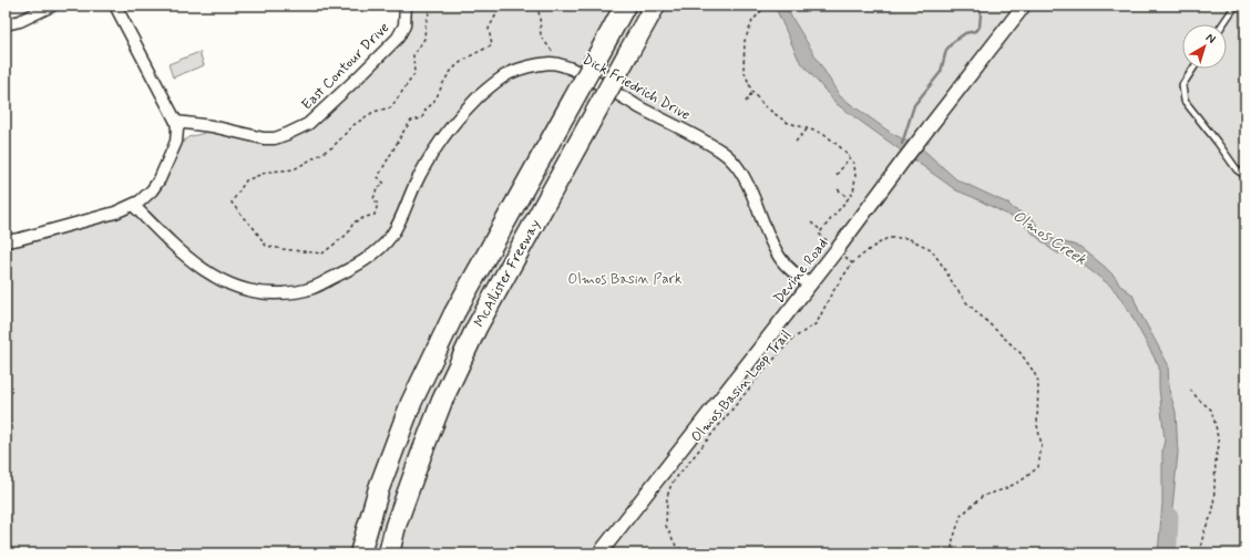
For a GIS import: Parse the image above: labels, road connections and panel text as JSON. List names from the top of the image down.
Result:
{
  "streets": {
    "highway": ["McAllister Freeway"],
    "street": ["East Contour Drive", "Dick Friedrich Drive", "Devine Road"],
    "path": ["Olmos Basin Loop Trail"]
  },
  "crossings": [
    ["Dick Friedrich Drive", "Devine Road"]
  ],
  "water": ["Olmos Creek"],
  "parks": ["Olmos Basin Park"],
  "north": "top right"
}
